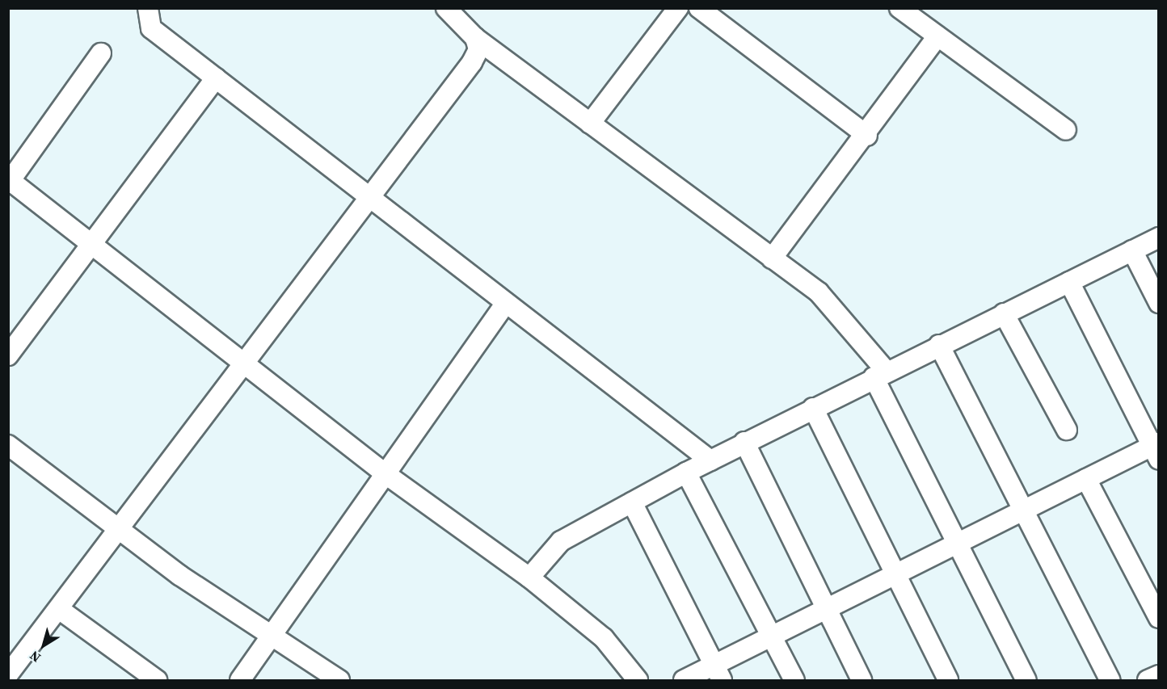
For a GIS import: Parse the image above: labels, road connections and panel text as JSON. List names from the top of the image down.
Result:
{
  "north": "bottom left"
}
